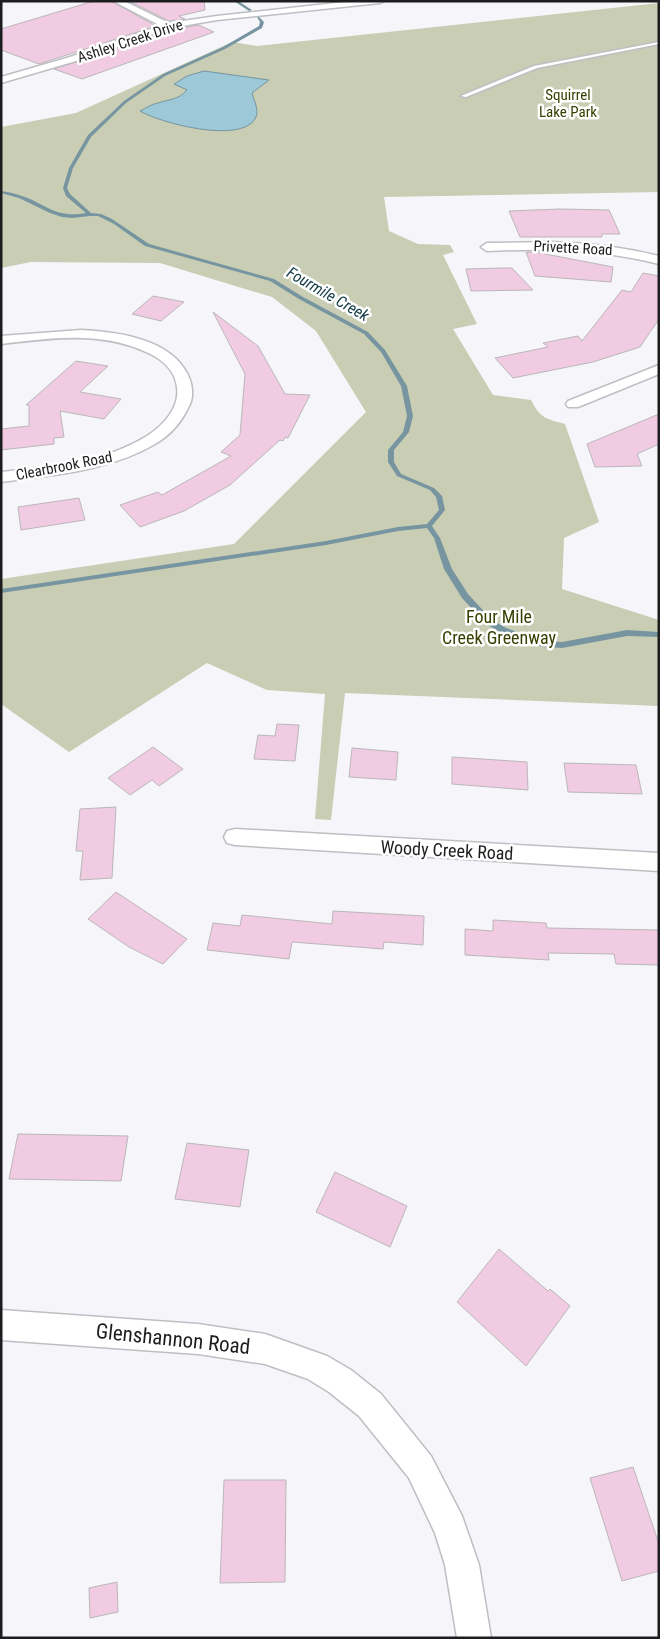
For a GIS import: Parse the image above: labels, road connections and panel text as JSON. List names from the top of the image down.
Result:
{
  "streets": {
    "street": [
      "Ashley Creek Drive",
      "Privette Road",
      "Clearbrook Road",
      "Woody Creek Road",
      "Glenshannon Road"
    ]
  },
  "water": ["Fourmile Creek"],
  "parks": ["Squirrel Lake Park", "Four Mile Creek Greenway"]
}
